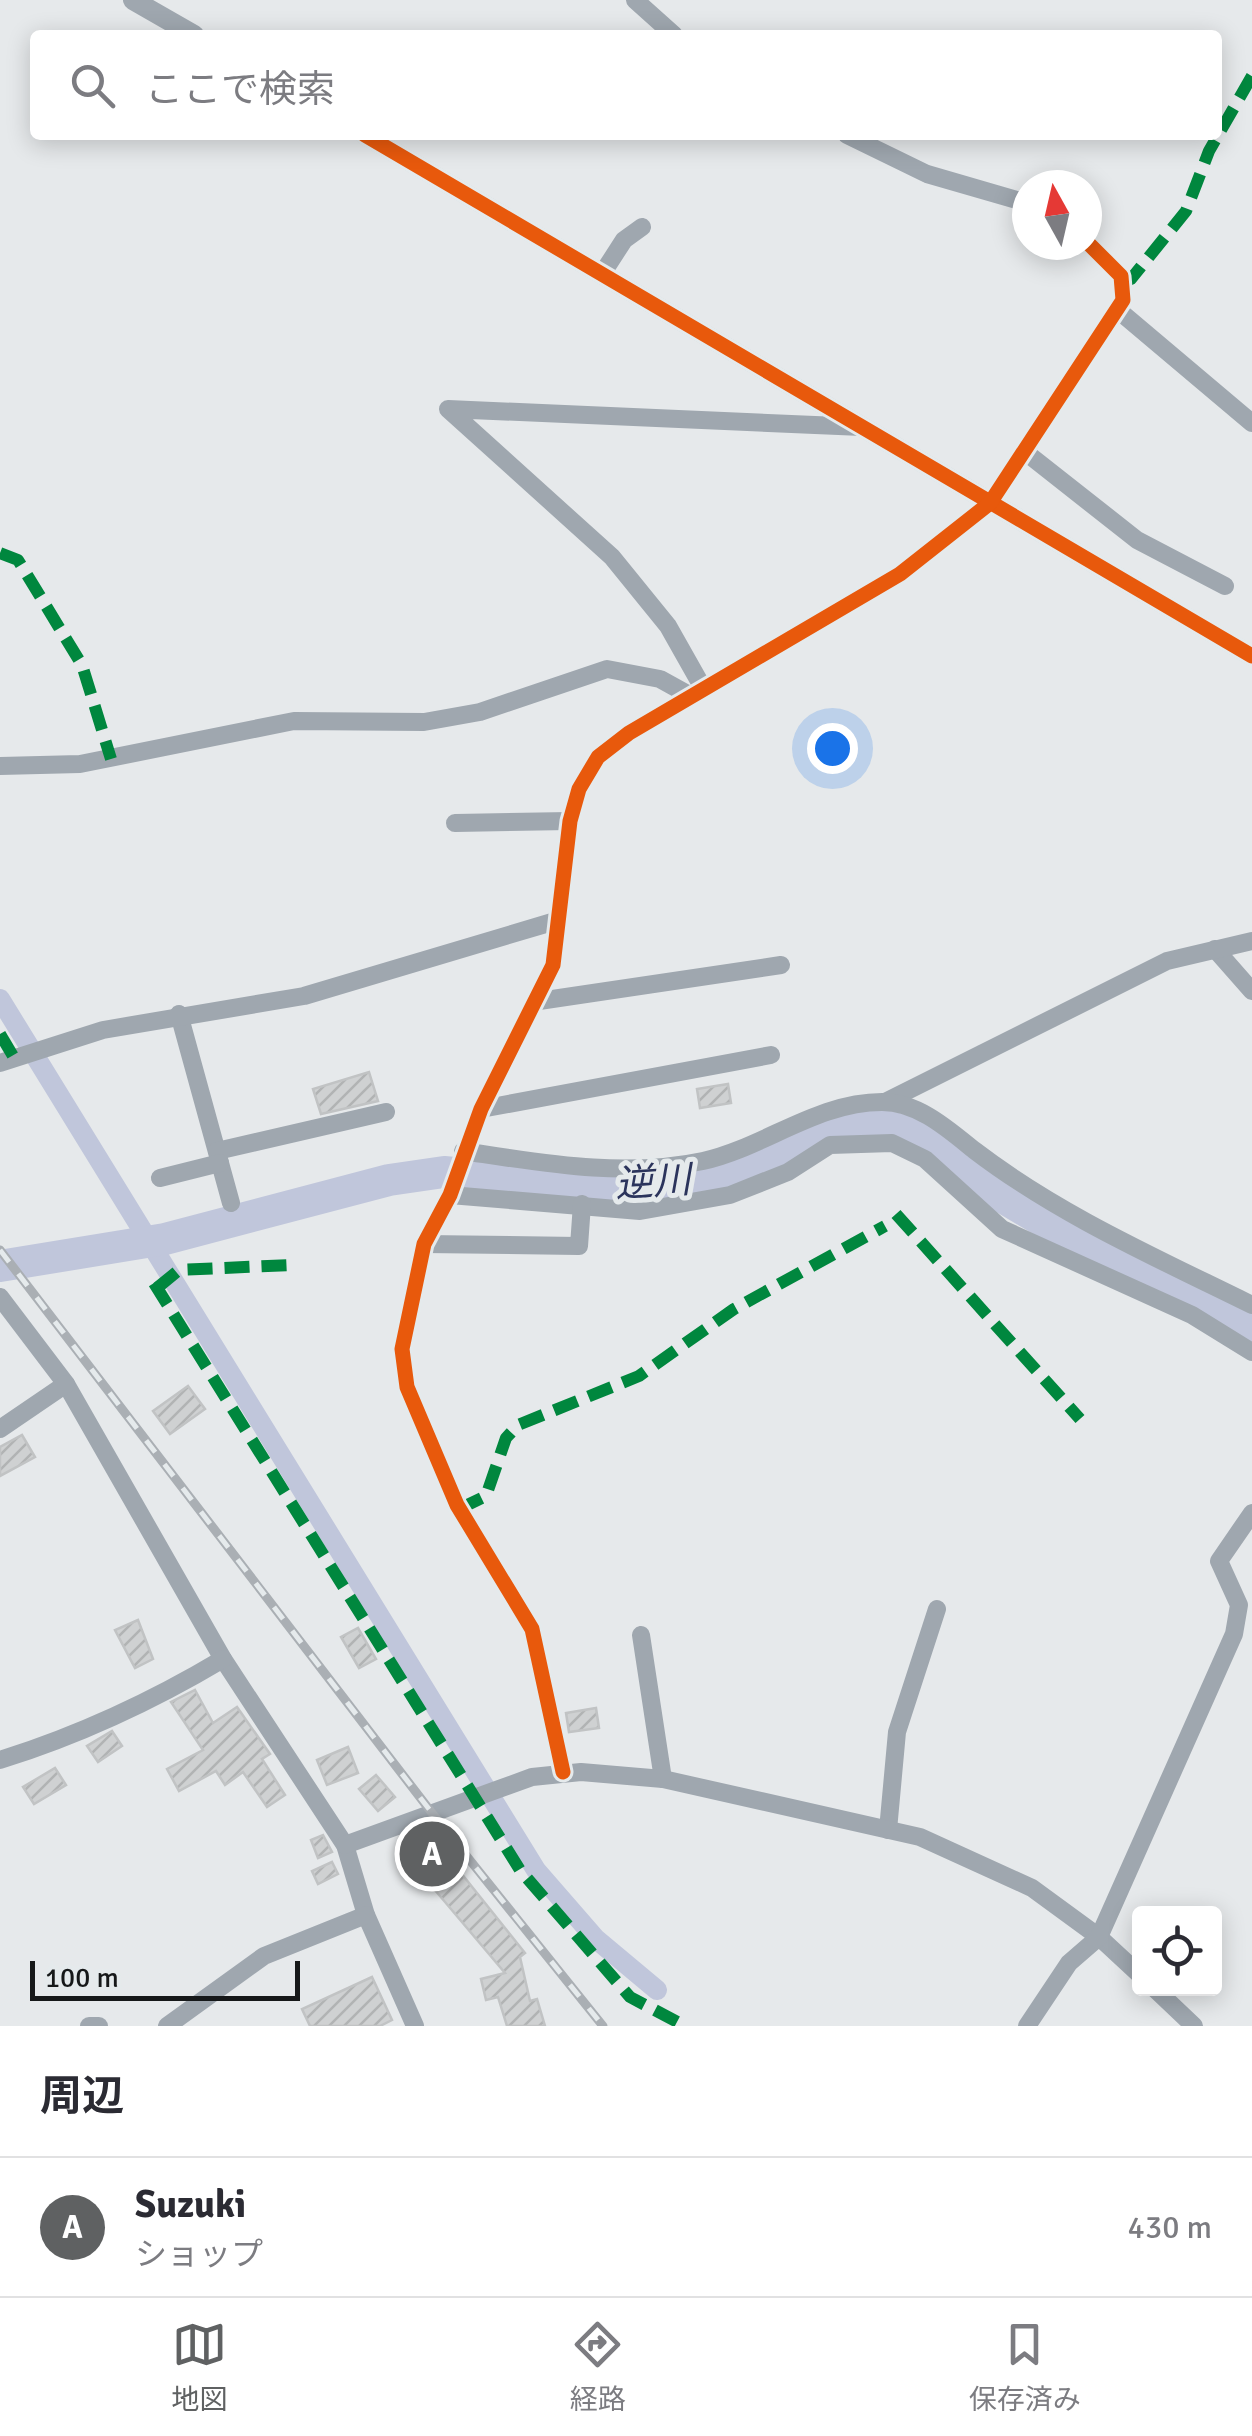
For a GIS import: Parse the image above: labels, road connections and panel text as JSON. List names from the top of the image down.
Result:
{
  "water": ["逆川"],
  "scale_bar": "100 m",
  "north": "top",
  "page": {
    "search": "ここで検索",
    "pins": "A",
    "scale": "100 m",
    "heading": "周辺",
    "list": [
      {
        "mark": "A",
        "name": "Suzuki",
        "note": "ショップ",
        "value": "430 m"
      }
    ],
    "nav": ["地図", "経路", "保存済み"]
  }
}
